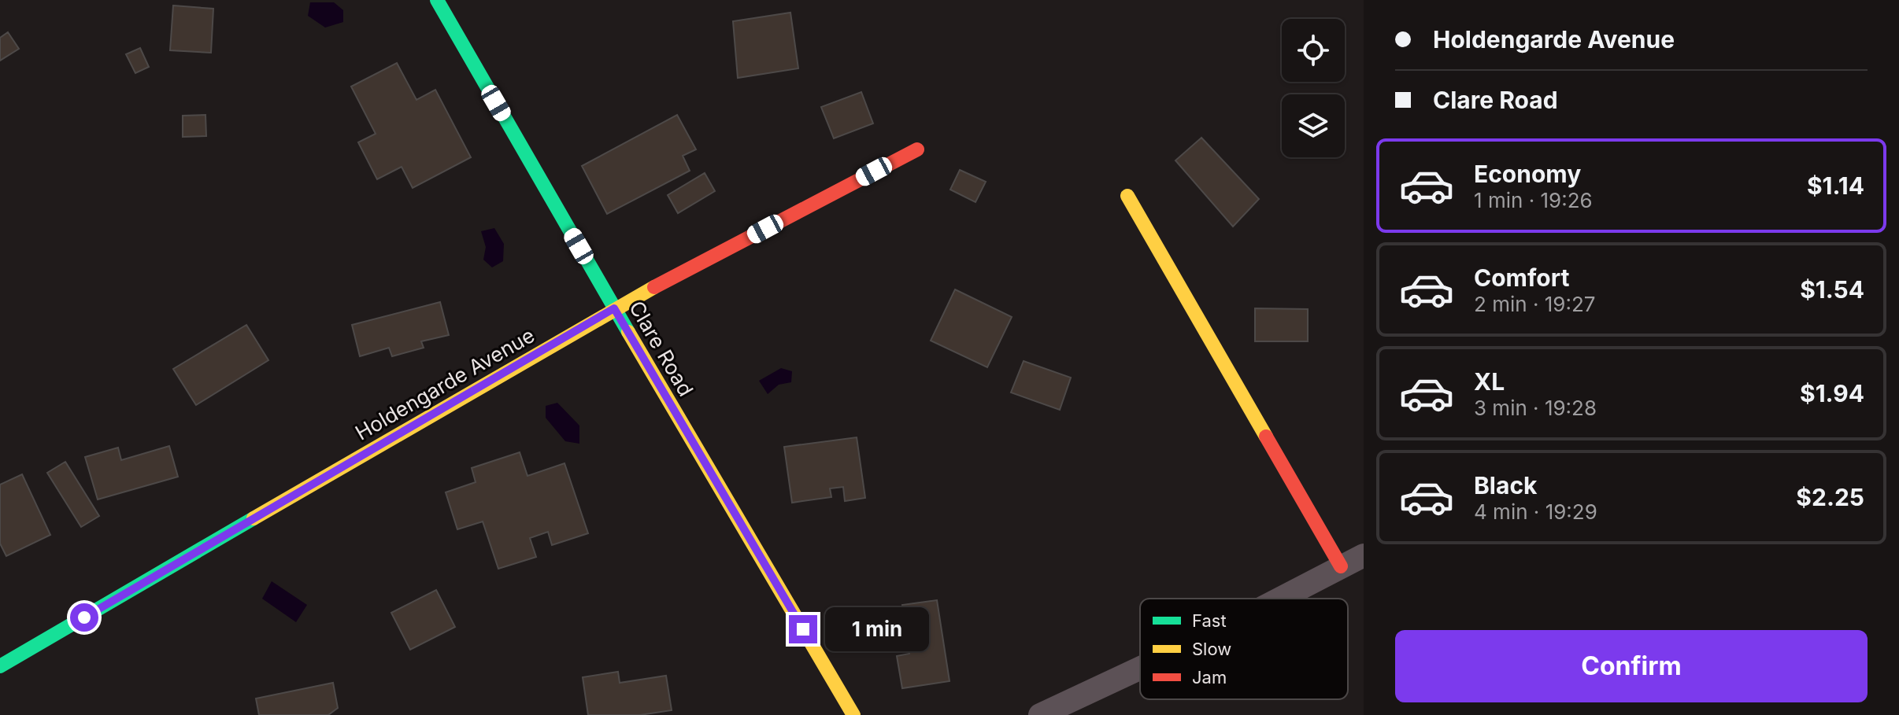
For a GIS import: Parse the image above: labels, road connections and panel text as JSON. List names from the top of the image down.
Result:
{
  "streets": {
    "street": ["Clare Road", "Holdengarde Avenue"]
  },
  "crossings": [
    ["Clare Road", "Holdengarde Avenue"]
  ],
  "legend": ["Fast", "Slow", "Jam"],
  "page": {
    "banner": ["Holdengarde Avenue", "Clare Road"],
    "list": [
      {
        "name": "Economy",
        "note": "1 min · 19:26",
        "value": "$1.14"
      },
      {
        "name": "Comfort",
        "note": "2 min · 19:27",
        "value": "$1.54"
      },
      {
        "name": "XL",
        "note": "3 min · 19:28",
        "value": "$1.94"
      },
      {
        "name": "Black",
        "note": "4 min · 19:29",
        "value": "$2.25"
      }
    ],
    "bubble": "1 min",
    "buttons": "Confirm"
  }
}
